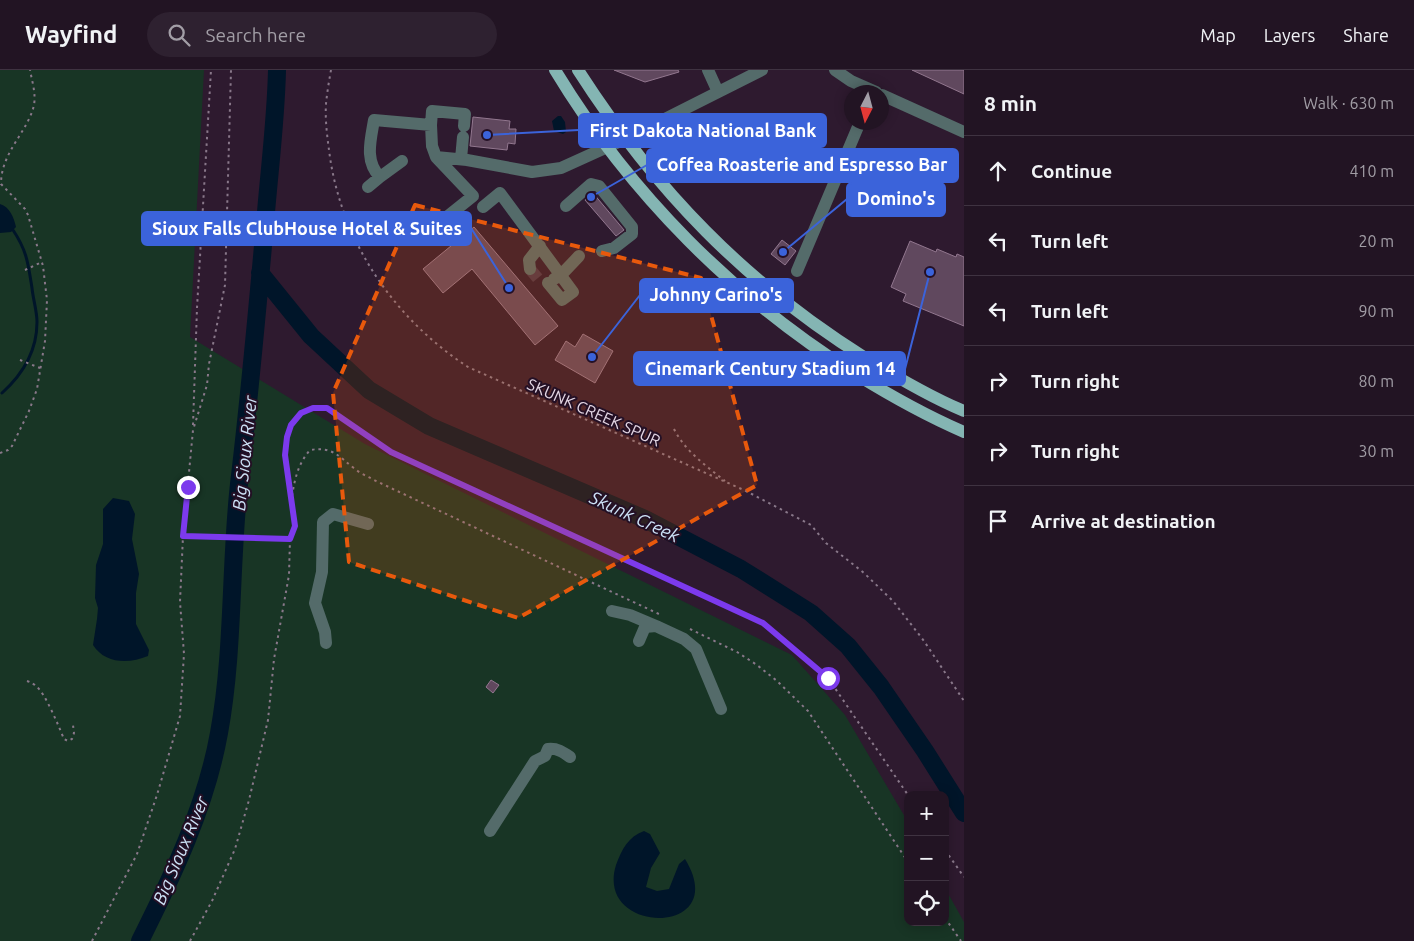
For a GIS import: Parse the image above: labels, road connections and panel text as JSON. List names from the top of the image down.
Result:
{
  "streets": {
    "path": ["SKUNK CREEK SPUR"]
  },
  "water": ["Big Sioux River", "Skunk Creek"],
  "places": [
    "First Dakota National Bank",
    "Coffea Roasterie and Espresso Bar",
    "Domino's",
    "Cinemark Century Stadium 14",
    "Sioux Falls ClubHouse Hotel & Suites",
    "Johnny Carino's"
  ],
  "north": "bottom",
  "page": {
    "header": "Wayfind",
    "search": "Search here",
    "nav": ["Map", "Layers", "Share"],
    "heading": ["8 min", "Walk · 630 m"],
    "list": [
      ["Continue", "410 m"],
      ["Turn left", "20 m"],
      ["Turn left", "90 m"],
      ["Turn right", "80 m"],
      ["Turn right", "30 m"],
      "Arrive at destination"
    ],
    "map_buttons": ["+", "−"]
  }
}
